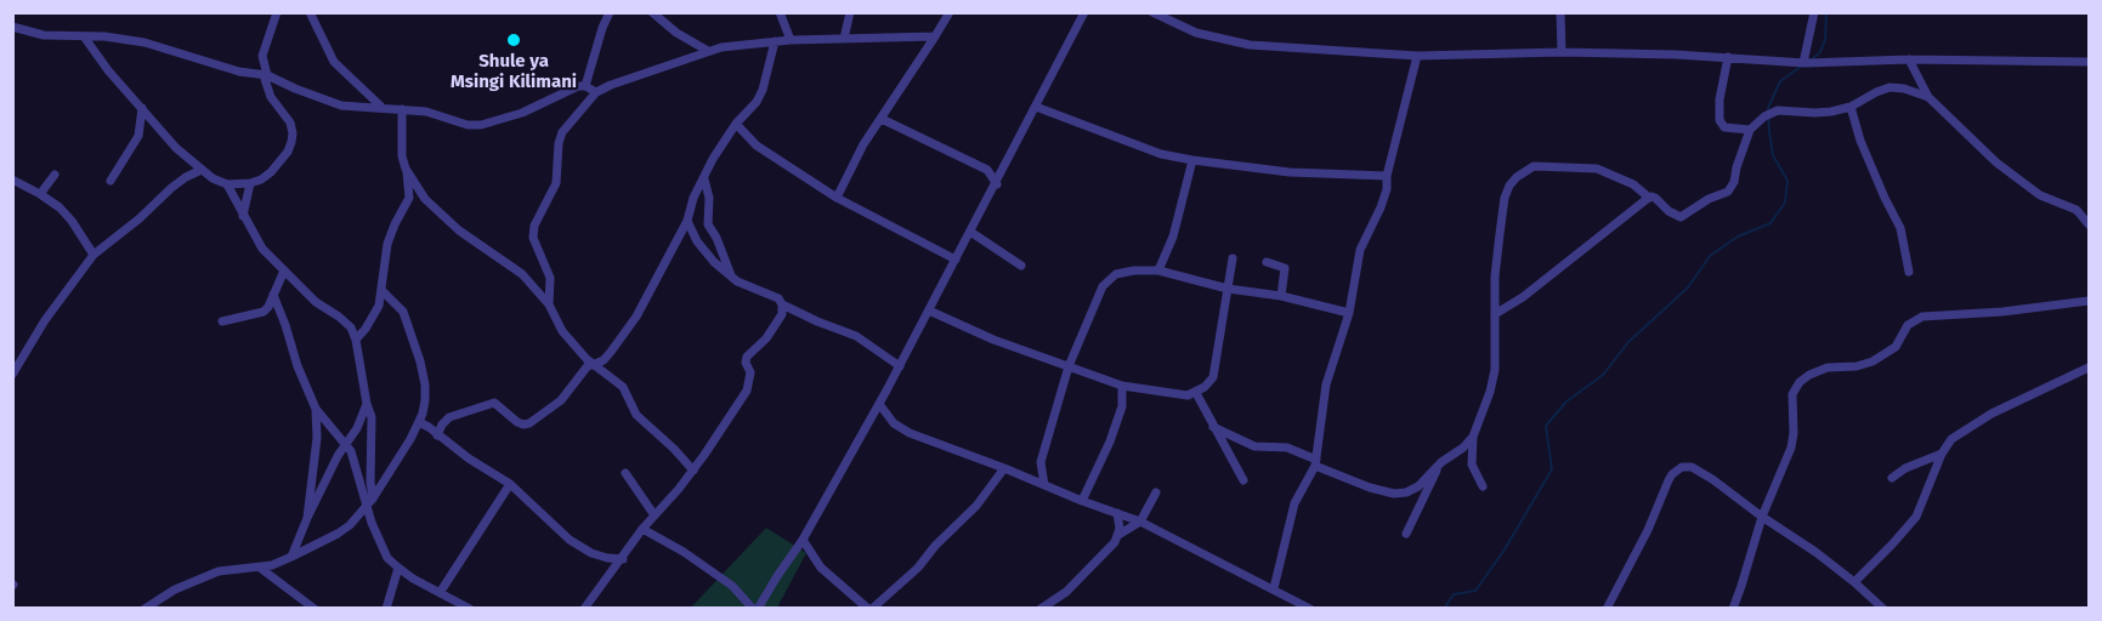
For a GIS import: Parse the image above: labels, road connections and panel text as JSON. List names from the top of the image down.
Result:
{
  "places": ["Shule ya Msingi Kilimani"]
}
